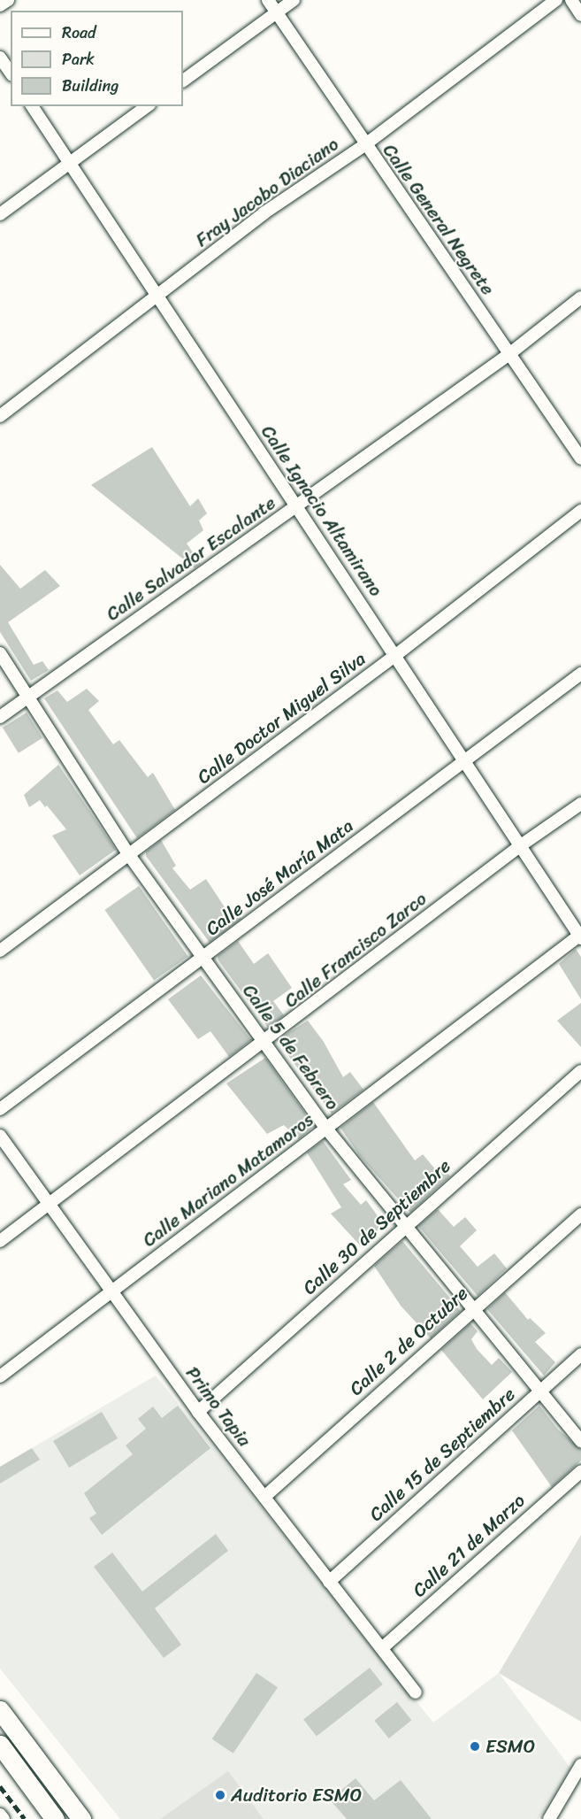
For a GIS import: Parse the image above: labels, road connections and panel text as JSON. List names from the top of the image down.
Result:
{
  "streets": {
    "street": [
      "Fray Jacobo Diaciano",
      "Calle General Negrete",
      "Calle Ignacio Altamirano",
      "Calle Salvador Escalante",
      "Calle Doctor Miguel Silva",
      "Calle José María Mata",
      "Calle Francisco Zarco",
      "Calle 5 de Febrero",
      "Calle Mariano Matamoros",
      "Calle 30 de Septiembre",
      "Calle 2 de Octubre",
      "Primo Tapia",
      "Calle 15 de Septiembre",
      "Calle 21 de Marzo"
    ]
  },
  "crossings": [
    ["Fray Jacobo Diaciano", "Calle General Negrete"],
    ["Fray Jacobo Diaciano", "Calle Ignacio Altamirano"],
    ["Calle General Negrete", "Calle Salvador Escalante"],
    ["Calle Ignacio Altamirano", "Calle Salvador Escalante"],
    ["Calle Ignacio Altamirano", "Calle Doctor Miguel Silva"],
    ["Calle Ignacio Altamirano", "Calle José María Mata"],
    ["Calle Ignacio Altamirano", "Calle Francisco Zarco"],
    ["Calle Ignacio Altamirano", "Calle Mariano Matamoros"],
    ["Calle Salvador Escalante", "Calle 5 de Febrero"],
    ["Calle Doctor Miguel Silva", "Calle 5 de Febrero"],
    ["Calle José María Mata", "Calle 5 de Febrero"],
    ["Calle Francisco Zarco", "Calle 5 de Febrero"],
    ["Calle Francisco Zarco", "Primo Tapia"],
    ["Calle 5 de Febrero", "Calle Mariano Matamoros"],
    ["Calle 5 de Febrero", "Calle 30 de Septiembre"],
    ["Calle 5 de Febrero", "Calle 2 de Octubre"],
    ["Calle 5 de Febrero", "Calle 15 de Septiembre"],
    ["Calle Mariano Matamoros", "Primo Tapia"],
    ["Calle 30 de Septiembre", "Primo Tapia"],
    ["Calle 2 de Octubre", "Primo Tapia"],
    ["Primo Tapia", "Calle 15 de Septiembre"],
    ["Primo Tapia", "Calle 21 de Marzo"]
  ],
  "places": ["ESMO", "Auditorio ESMO"],
  "legend": ["Road", "Park", "Building"]
}
